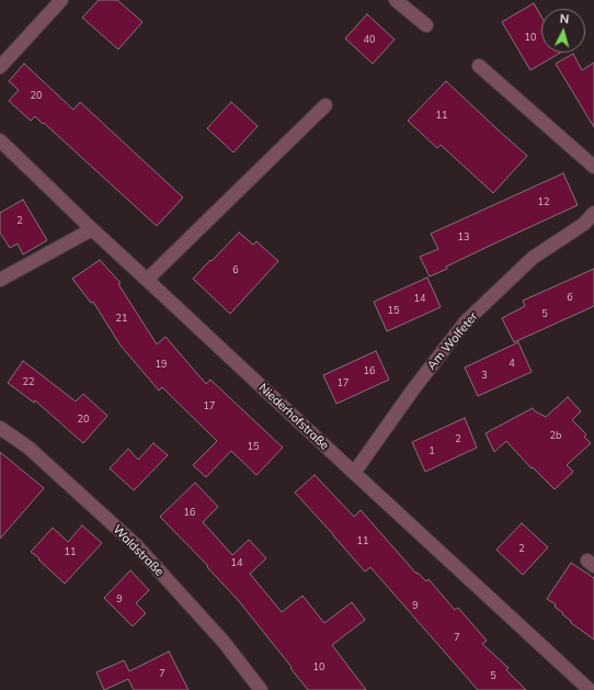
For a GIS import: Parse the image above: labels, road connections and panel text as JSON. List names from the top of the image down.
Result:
{
  "streets": {
    "street": ["Am Wolfeter", "Niederhofstraße", "Waldstraße"]
  },
  "crossings": [
    ["Am Wolfeter", "Niederhofstraße"]
  ],
  "house_numbers": [
    "10",
    "40",
    "20",
    "11",
    "12",
    "2",
    "13",
    "6",
    "6",
    "14",
    "15",
    "5",
    "21",
    "4",
    "19",
    "16",
    "3",
    "22",
    "17",
    "17",
    "20",
    "2b",
    "2",
    "15",
    "1",
    "16",
    "11",
    "2",
    "11",
    "14",
    "9",
    "9",
    "7",
    "10",
    "7",
    "5"
  ],
  "north": "top"
}
